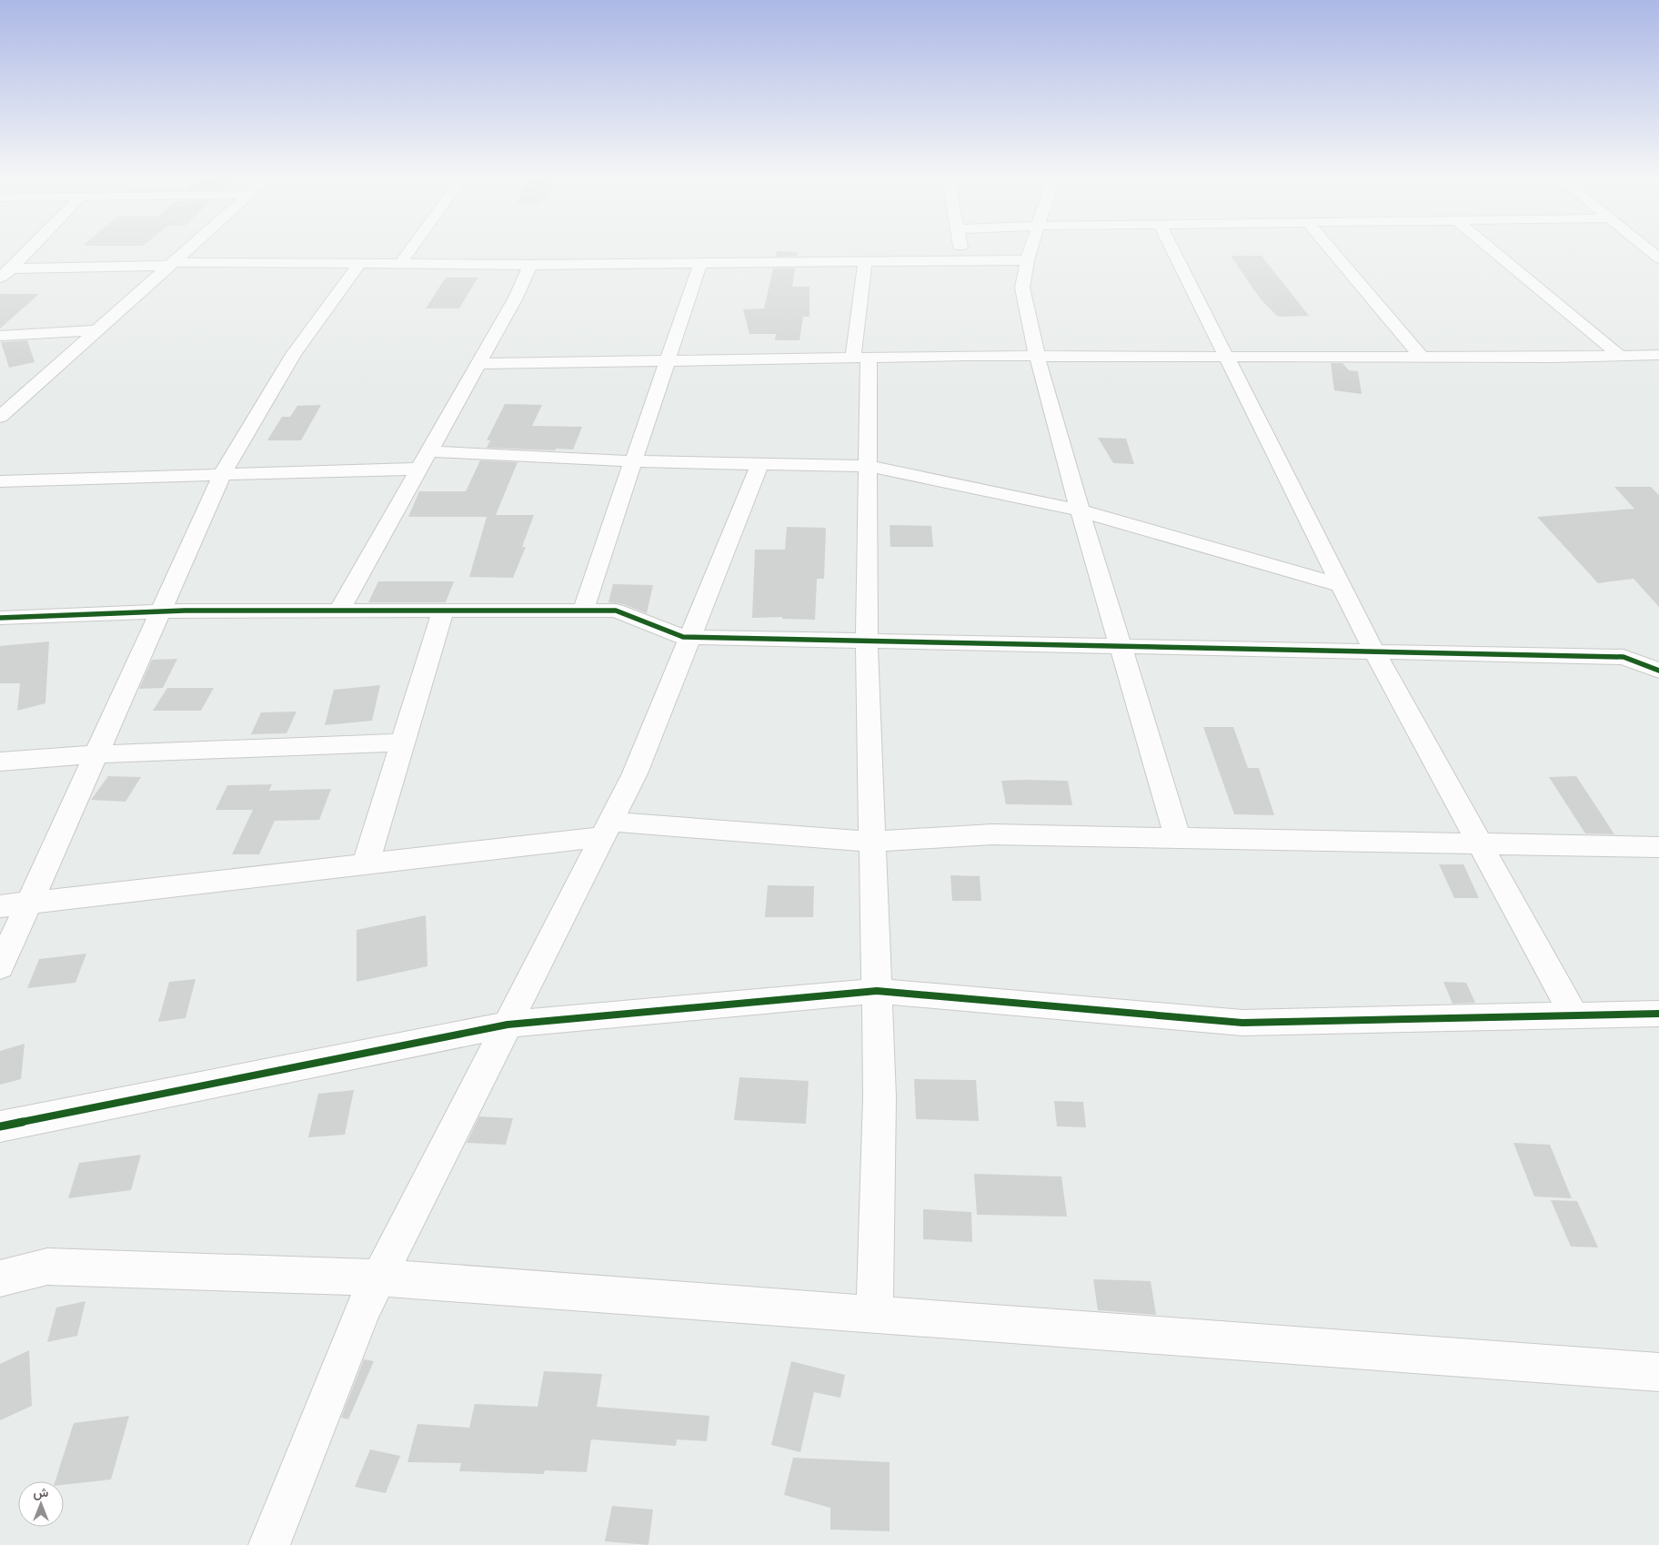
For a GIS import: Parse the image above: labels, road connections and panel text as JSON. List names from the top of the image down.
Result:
{
  "north": "top"
}
